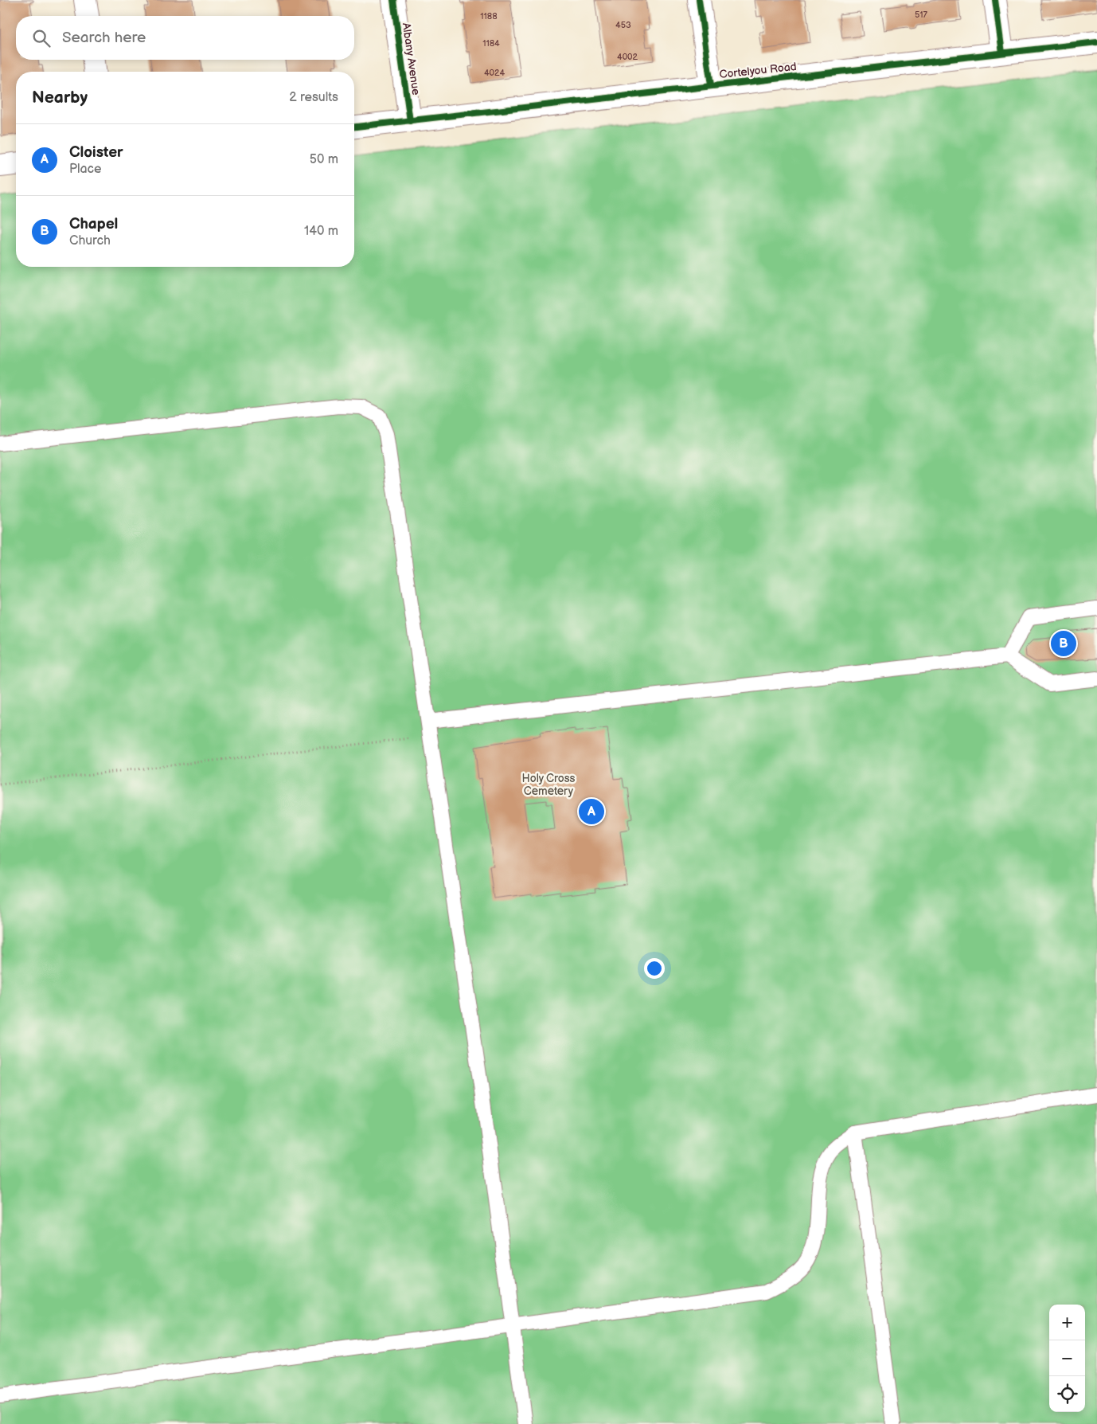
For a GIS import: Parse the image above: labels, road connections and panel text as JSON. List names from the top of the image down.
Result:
{
  "streets": {
    "street": ["Albany Avenue", "Cortelyou Road"]
  },
  "crossings": [
    ["Albany Avenue", "Cortelyou Road"]
  ],
  "parks": ["Holy Cross Cemetery"],
  "house_numbers": [
    "517",
    "1188",
    "453",
    "1184",
    "4002",
    "4024"
  ],
  "page": {
    "search": "Search here",
    "heading": ["Nearby", "2 results"],
    "list": [
      {
        "mark": "A",
        "name": "Cloister",
        "note": "Place",
        "value": "50 m"
      },
      {
        "mark": "B",
        "name": "Chapel",
        "note": "Church",
        "value": "140 m"
      }
    ],
    "pins": ["B", "A"],
    "map_buttons": ["+", "−"]
  }
}
